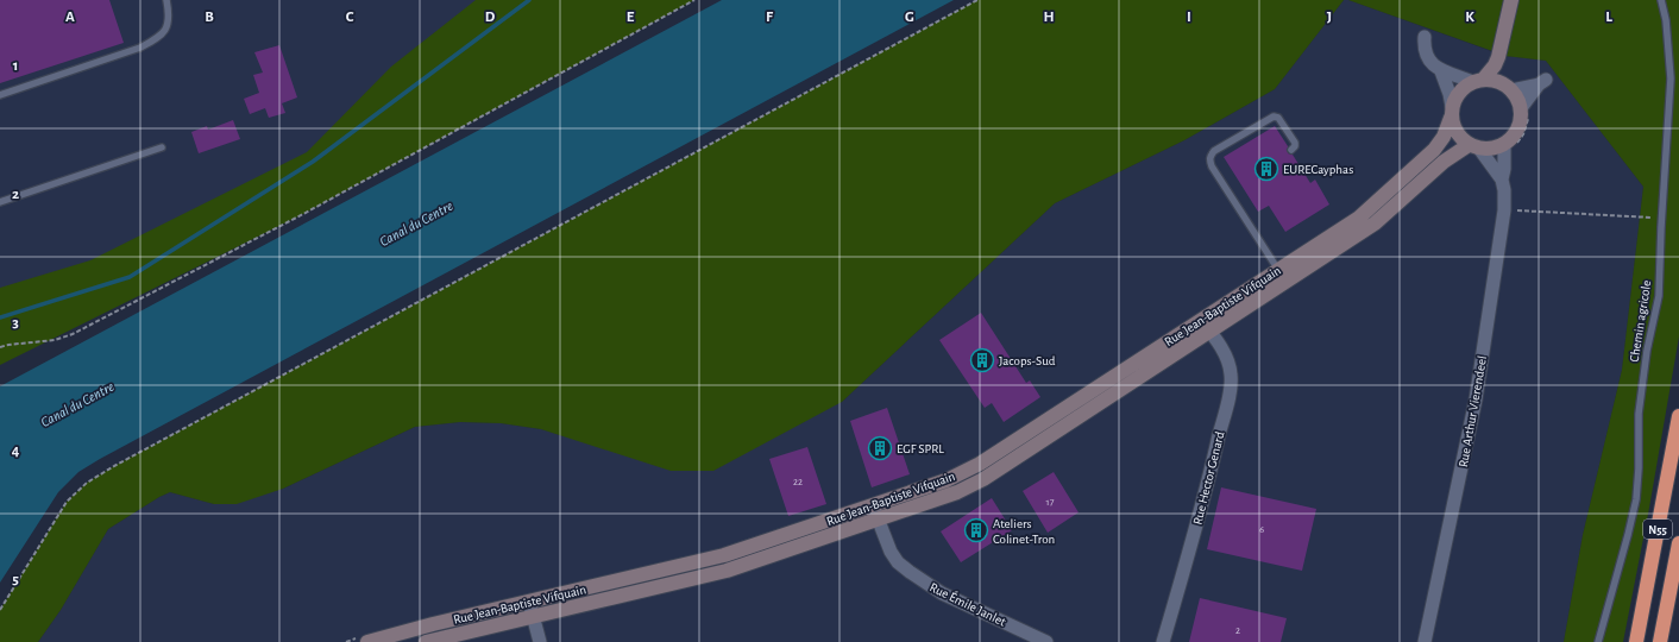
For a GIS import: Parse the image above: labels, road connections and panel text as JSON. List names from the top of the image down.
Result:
{
  "streets": {
    "highway": ["N55"],
    "street": [
      "Rue Jean-Baptiste Vifquain",
      "Rue Arthur Vierendeel",
      "Rue Hector Genard",
      "Rue Émile Janlet"
    ],
    "lane": ["Chemin agricole"]
  },
  "crossings": [
    ["Rue Jean-Baptiste Vifquain", "Rue Arthur Vierendeel"],
    ["Rue Jean-Baptiste Vifquain", "Rue Hector Genard"],
    ["Rue Jean-Baptiste Vifquain", "Rue Émile Janlet"]
  ],
  "water": ["Canal du Centre"],
  "places": {
    "building": [
      "EURECayphas",
      "Jacops-Sud",
      "EGF SPRL",
      "Ateliers Colinet-Tron"
    ]
  },
  "house_numbers": [
    "22",
    "17",
    "6",
    "2"
  ],
  "grid": {
    "columns": [
      "A",
      "B",
      "C",
      "D",
      "E",
      "F",
      "G",
      "H",
      "I",
      "J",
      "K",
      "L"
    ],
    "rows": [
      "1",
      "2",
      "3",
      "4",
      "5"
    ]
  }
}
